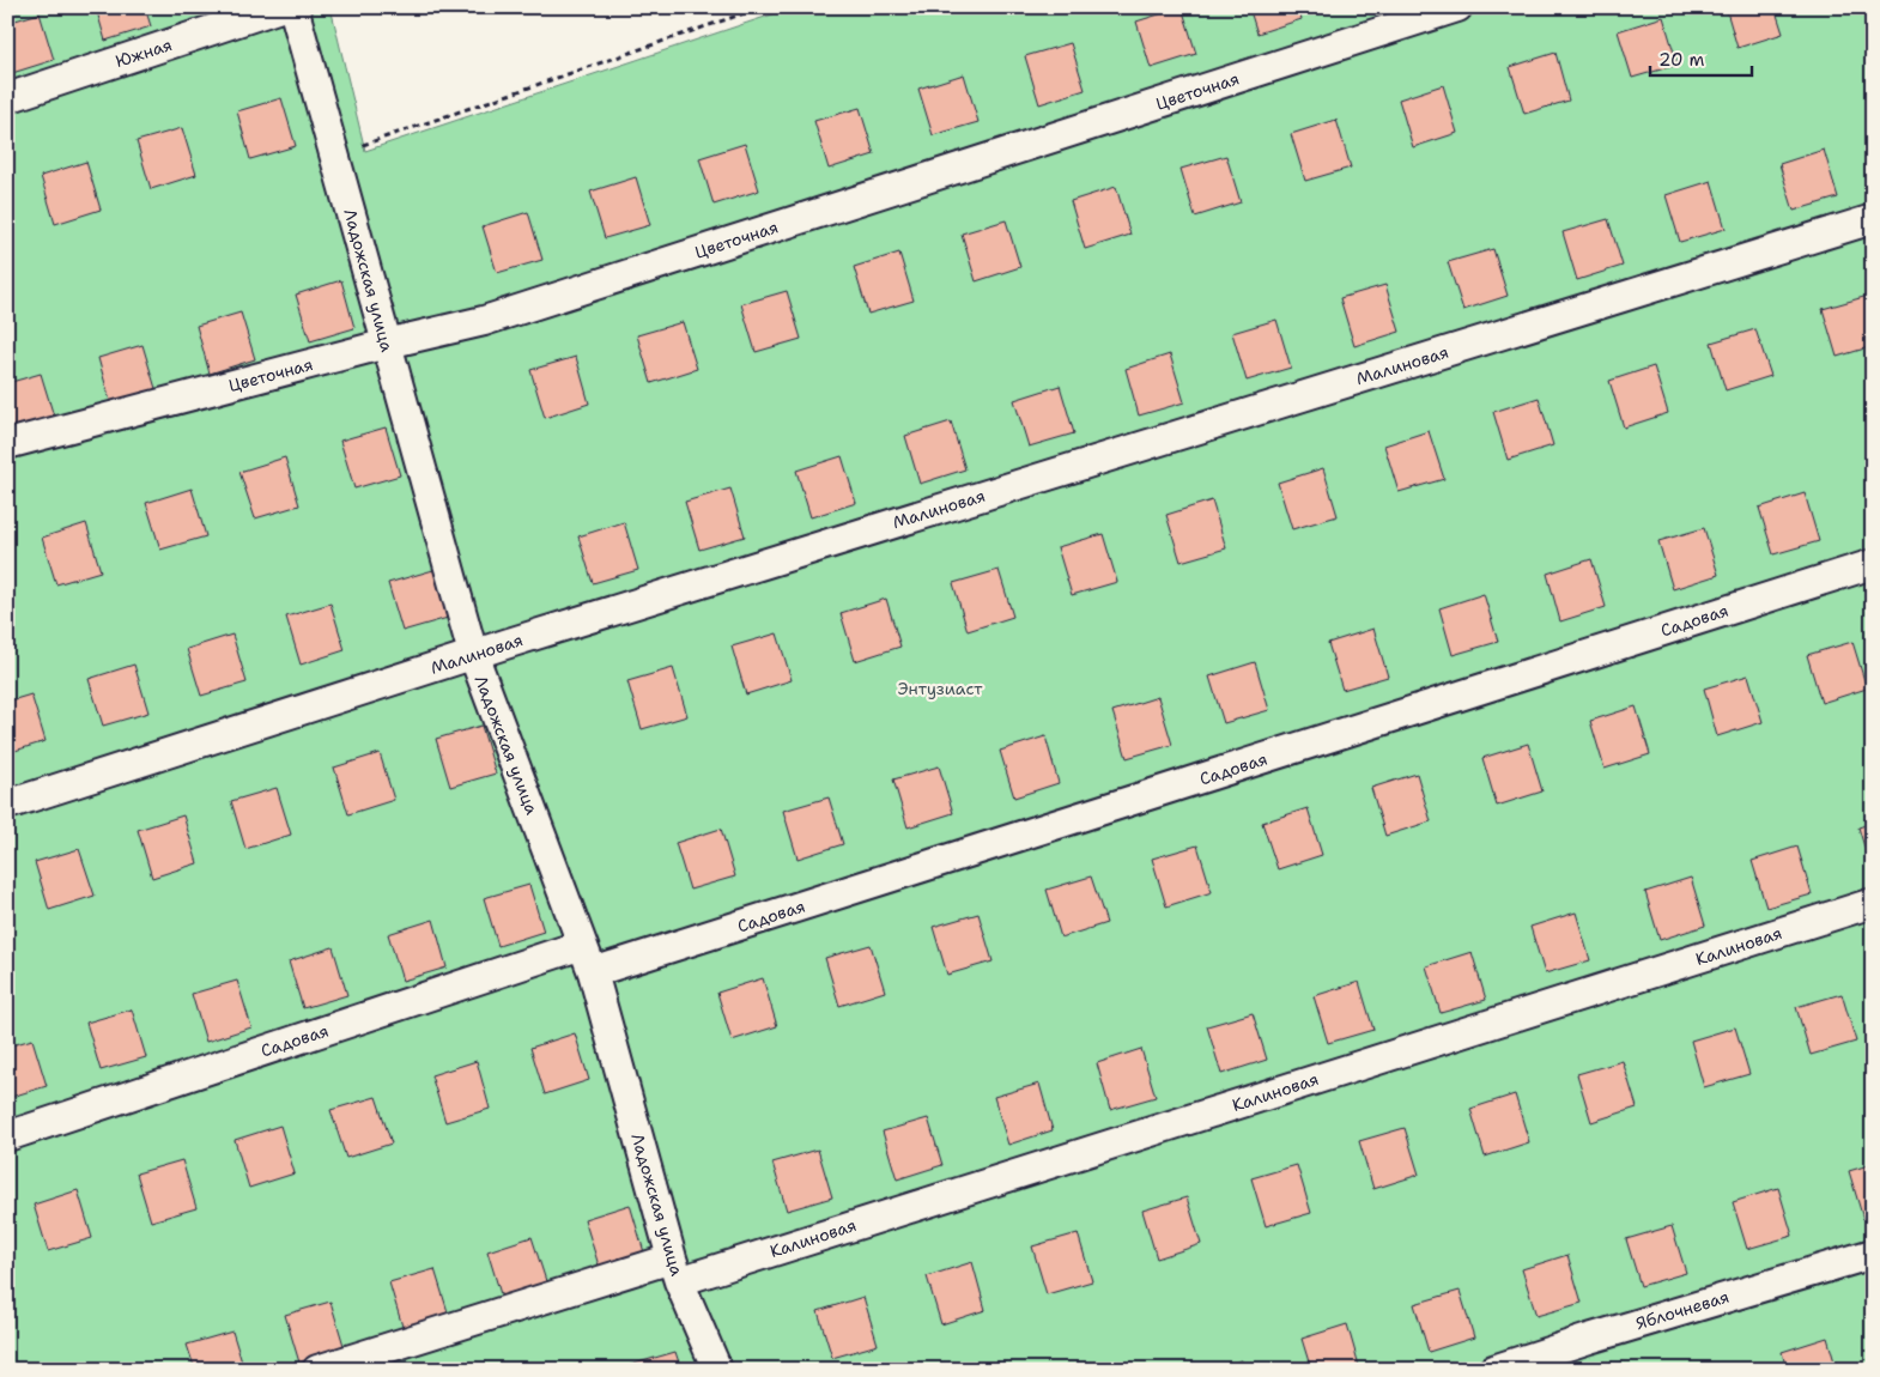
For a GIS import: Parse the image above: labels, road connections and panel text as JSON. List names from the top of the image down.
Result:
{
  "streets": {
    "street": [
      "Южная",
      "Цветочная",
      "Ладожская улица",
      "Малиновая",
      "Садовая",
      "Калиновая",
      "Яблочневая"
    ]
  },
  "crossings": [
    ["Цветочная", "Ладожская улица"],
    ["Ладожская улица", "Малиновая"],
    ["Ладожская улица", "Садовая"],
    ["Ладожская улица", "Калиновая"]
  ],
  "parks": ["Энтузиаст"],
  "scale_bar": "20 m"
}
